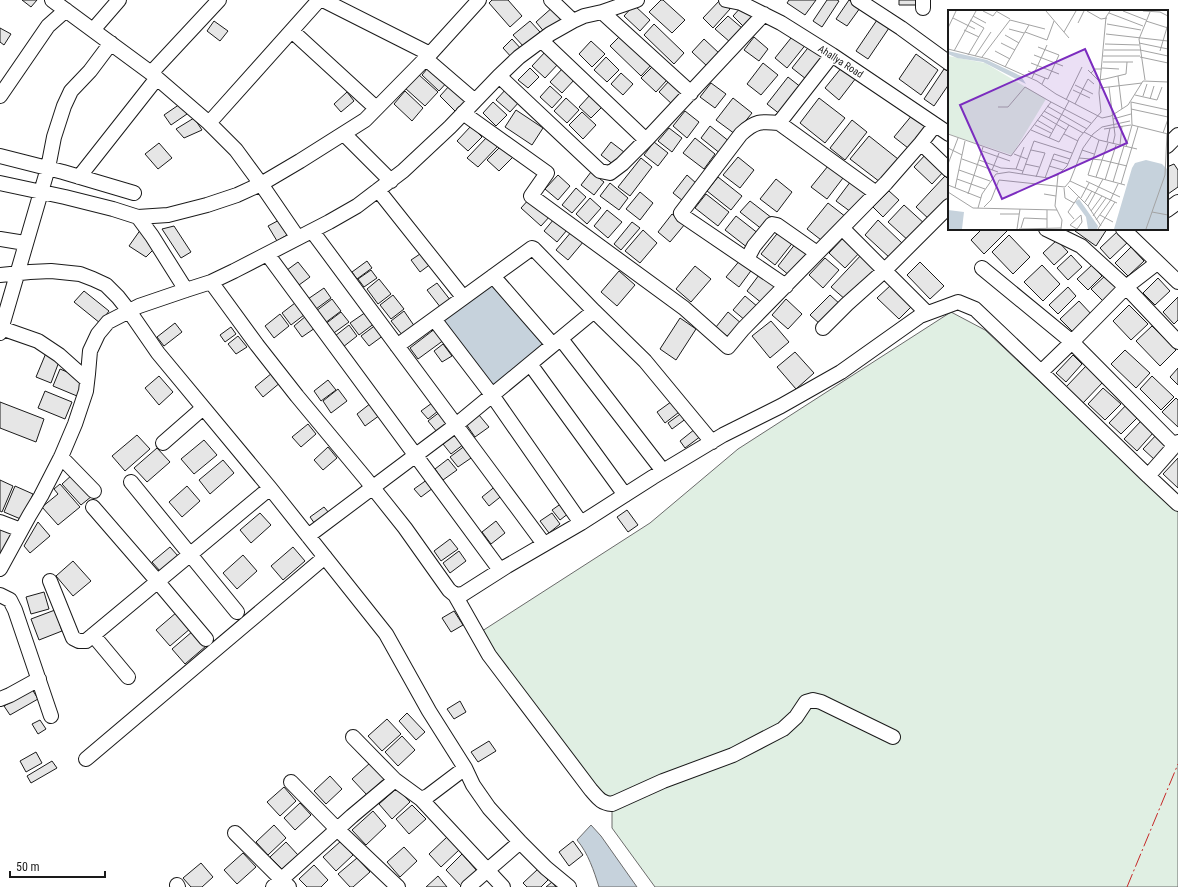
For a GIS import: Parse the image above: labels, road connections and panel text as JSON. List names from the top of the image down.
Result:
{
  "streets": {
    "street": ["Ahallya Road"]
  },
  "scale_bar": "50 m"
}
